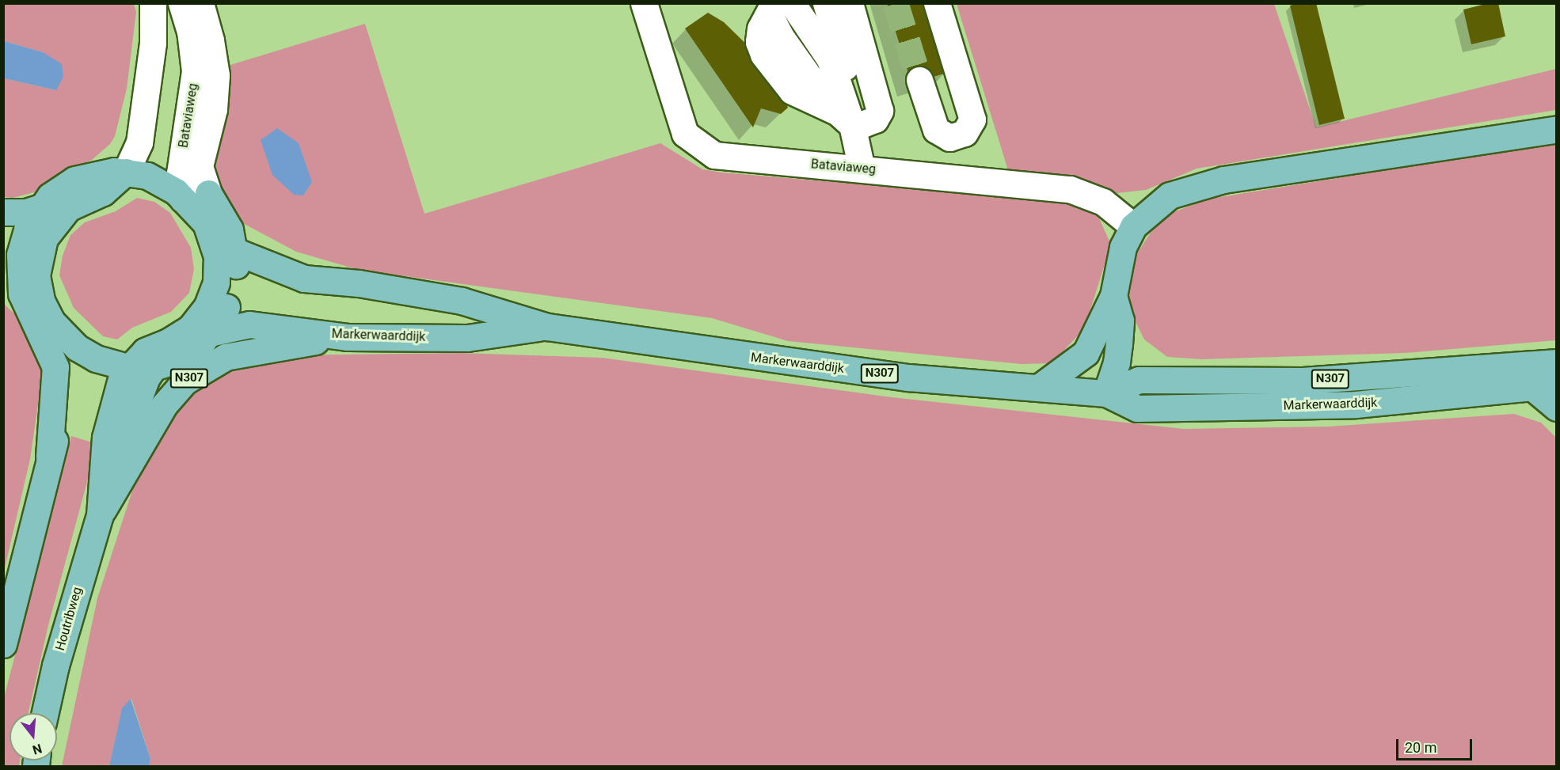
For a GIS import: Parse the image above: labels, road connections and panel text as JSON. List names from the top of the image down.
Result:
{
  "streets": {
    "main road": ["Markerwaarddijk", "N307", "Houtribweg"],
    "street": ["Bataviaweg"]
  },
  "crossings": [
    ["Bataviaweg", "N307"],
    ["Markerwaarddijk", "N307"],
    ["N307", "Houtribweg"]
  ],
  "scale_bar": "20 m",
  "north": "bottom"
}
